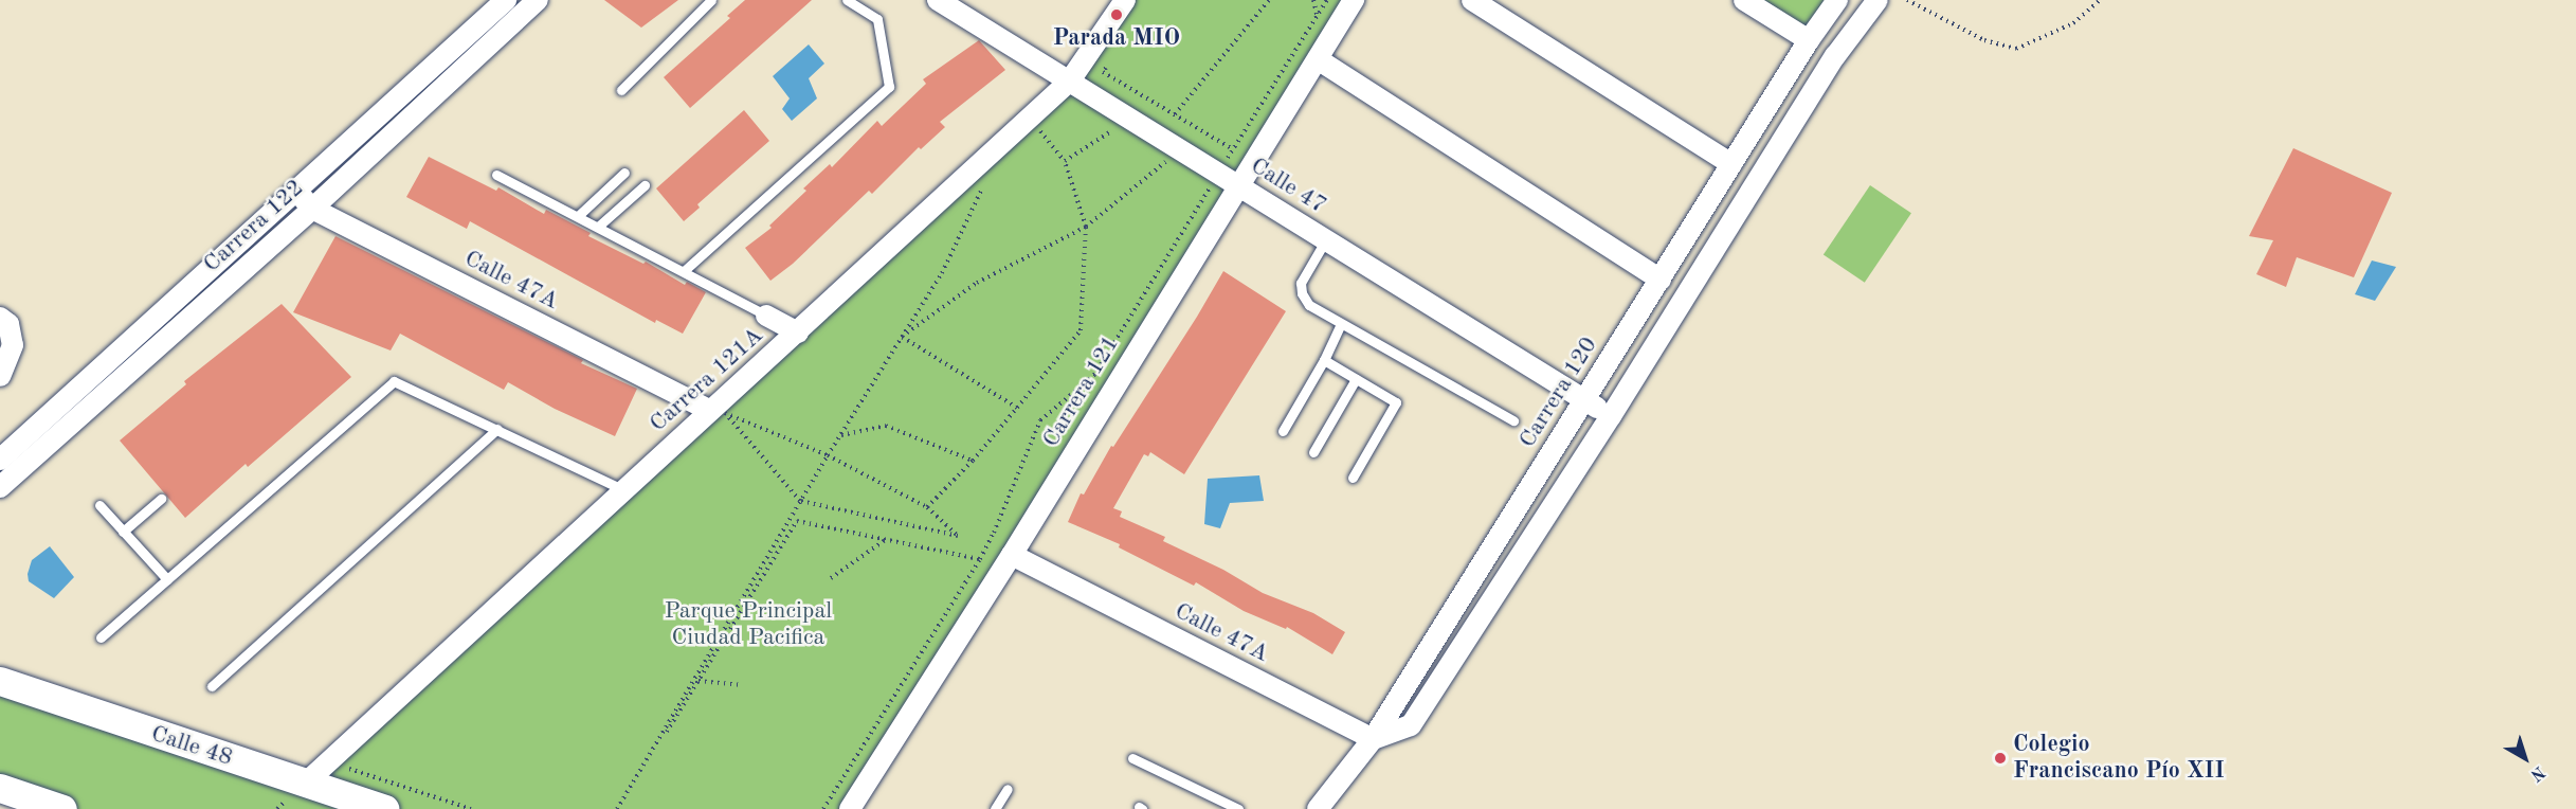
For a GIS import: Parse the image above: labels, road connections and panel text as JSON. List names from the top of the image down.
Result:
{
  "streets": {
    "main road": ["Calle 48"],
    "street": [
      "Calle 47",
      "Carrera 122",
      "Calle 47A",
      "Carrera 121A",
      "Carrera 121",
      "Carrera 120"
    ]
  },
  "crossings": [
    ["Calle 47", "Carrera 121A"],
    ["Calle 47", "Carrera 121"],
    ["Calle 47", "Carrera 120"],
    ["Carrera 122", "Calle 47A"],
    ["Calle 47A", "Carrera 121A"],
    ["Calle 47A", "Carrera 121"],
    ["Calle 47A", "Carrera 120"],
    ["Carrera 121A", "Calle 48"]
  ],
  "parks": ["Parque Principal Ciudad Pacifica"],
  "places": ["Parada MIO", "Colegio Franciscano Pío XII"],
  "north": "bottom right"
}
